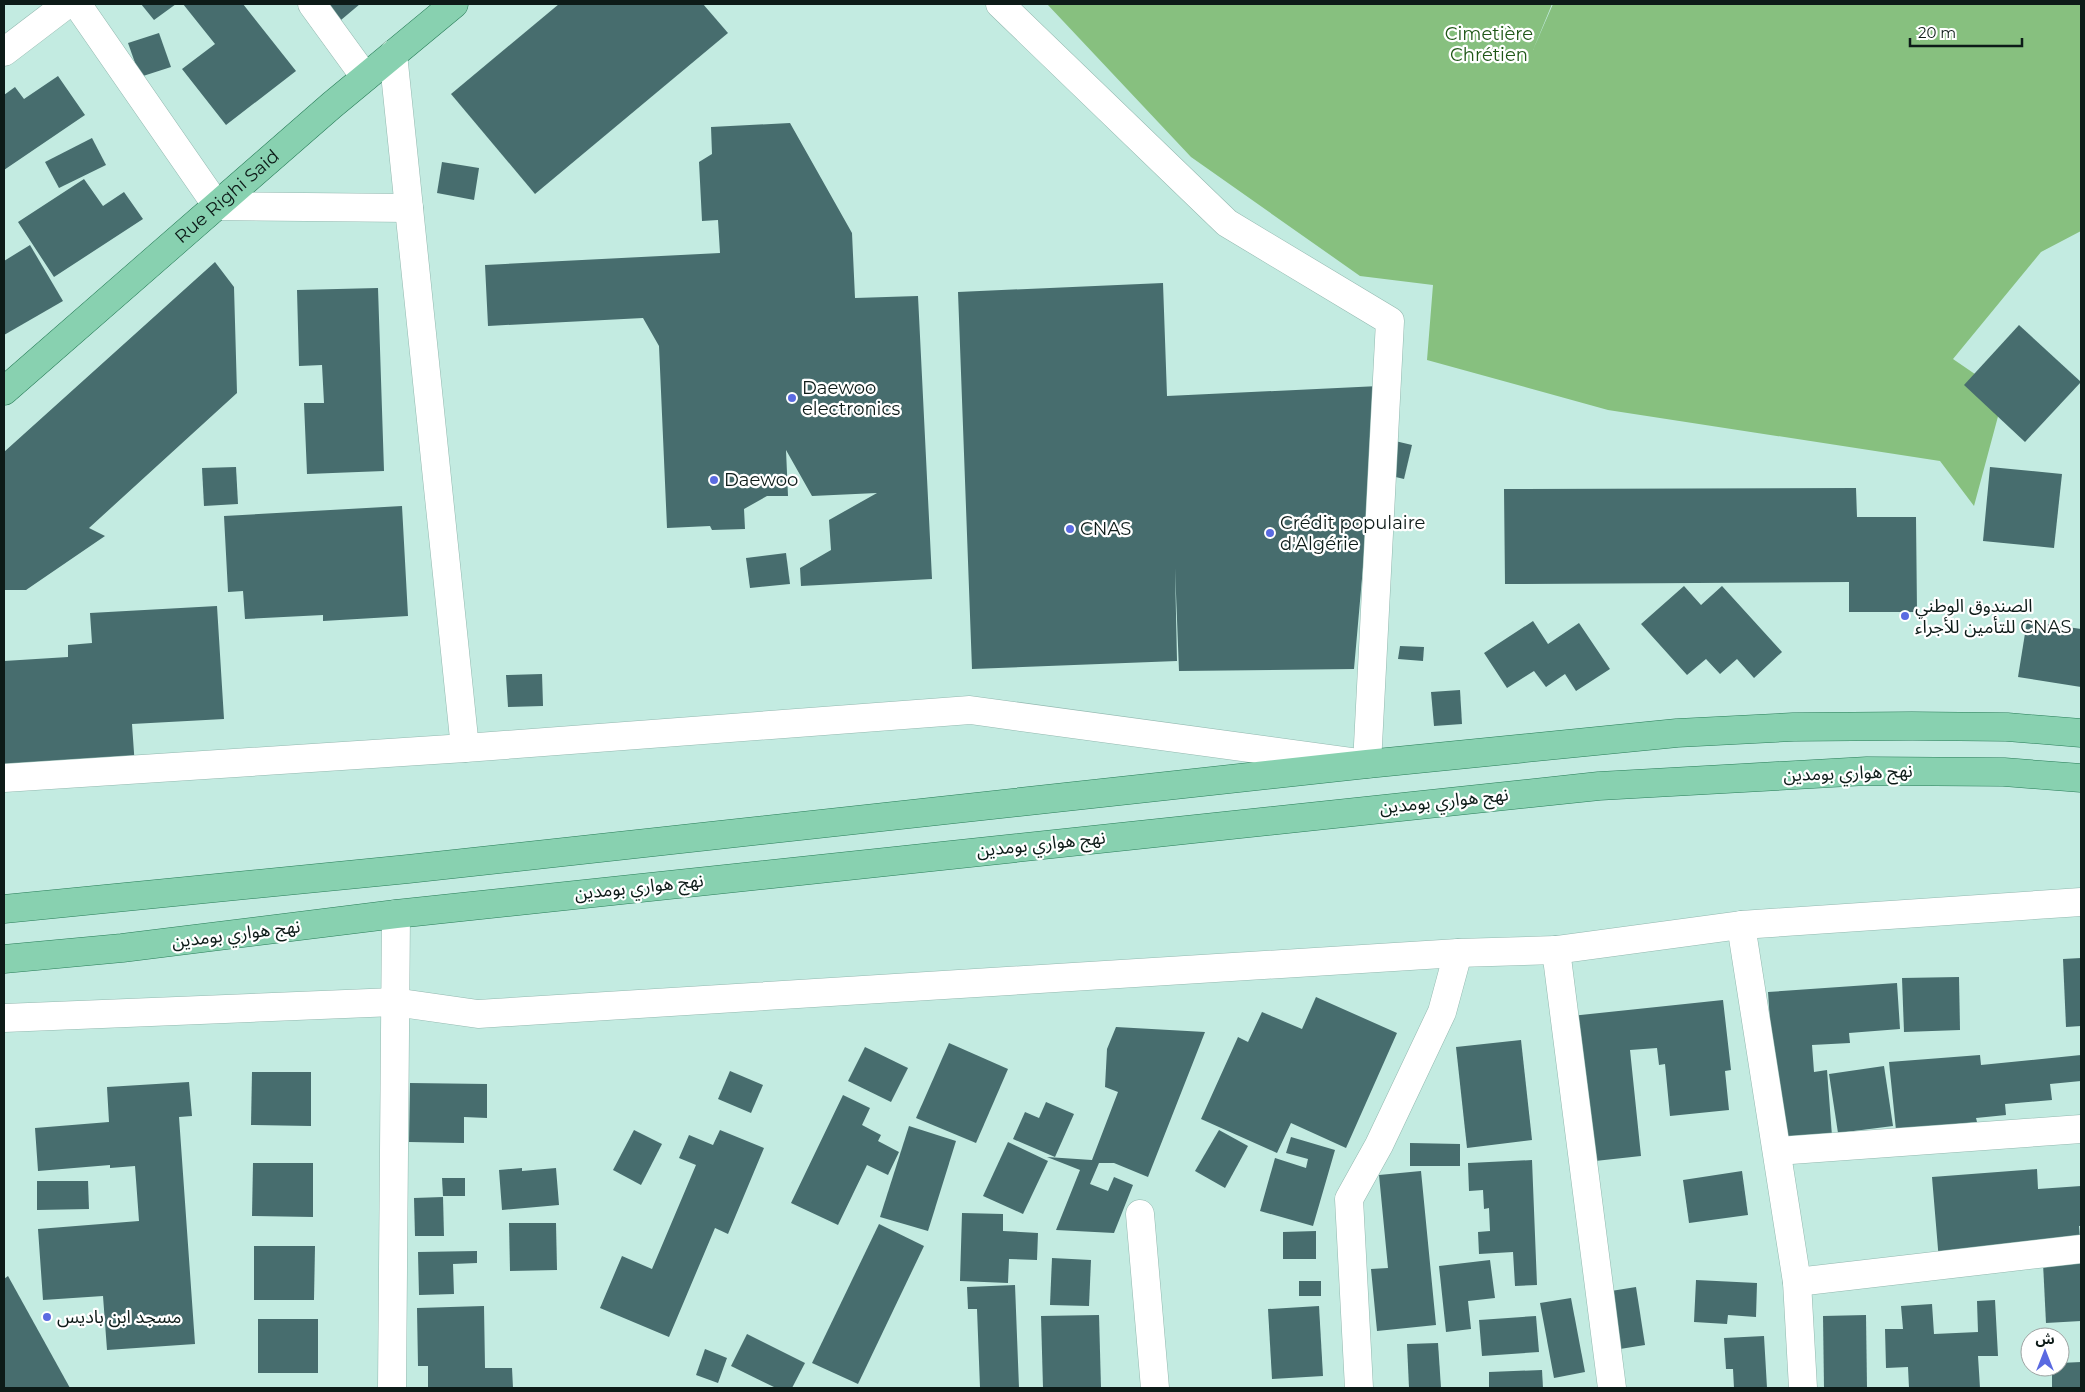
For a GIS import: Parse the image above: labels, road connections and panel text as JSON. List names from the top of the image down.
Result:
{
  "streets": {
    "main road": ["Rue Righi Said", "نهج هواري بومدين"]
  },
  "parks": ["Cimetière Chrétien"],
  "places": [
    "Daewoo electronics",
    "Daewoo",
    "CNAS",
    "Crédit populaire d'Algérie",
    "الصندوق الوطني للتأمين للأجراء CNAS",
    "مسجد ابن باديس"
  ],
  "scale_bar": "20 m",
  "north": "top"
}
